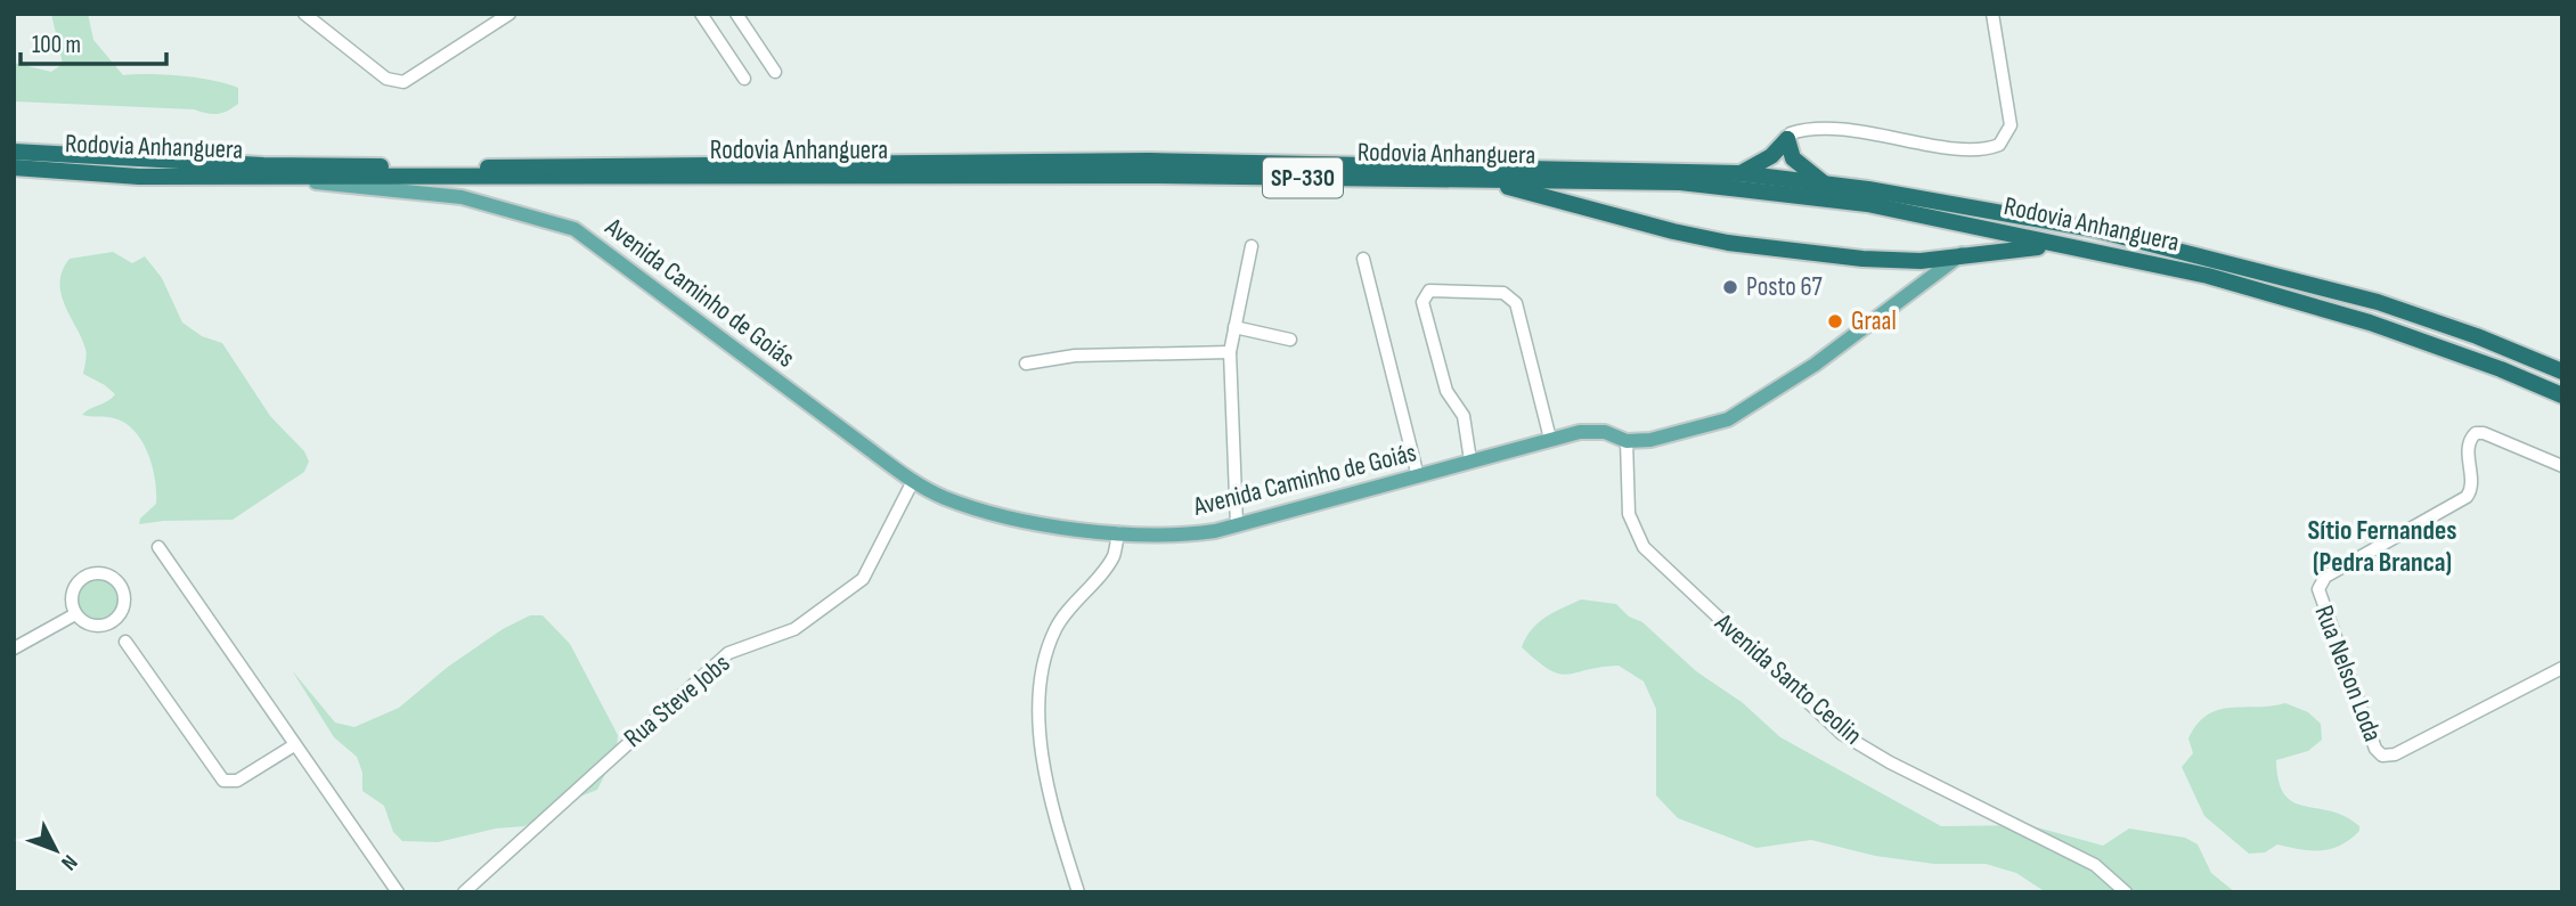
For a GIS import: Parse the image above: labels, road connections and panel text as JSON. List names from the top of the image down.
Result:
{
  "streets": {
    "highway": ["Rodovia Anhanguera", "SP-330"],
    "main road": ["Avenida Caminho de Goiás"],
    "street": ["Rua Nelson Loda", "Avenida Santo Ceolin", "Rua Steve Jobs"]
  },
  "crossings": [
    ["Rodovia Anhanguera", "Avenida Caminho de Goiás"],
    ["Avenida Caminho de Goiás", "Avenida Santo Ceolin"],
    ["Avenida Caminho de Goiás", "Rua Steve Jobs"]
  ],
  "districts": ["Sítio Fernandes (Pedra Branca)"],
  "places": ["Posto 67", "Graal"],
  "scale_bar": "100 m",
  "north": "bottom right"
}
